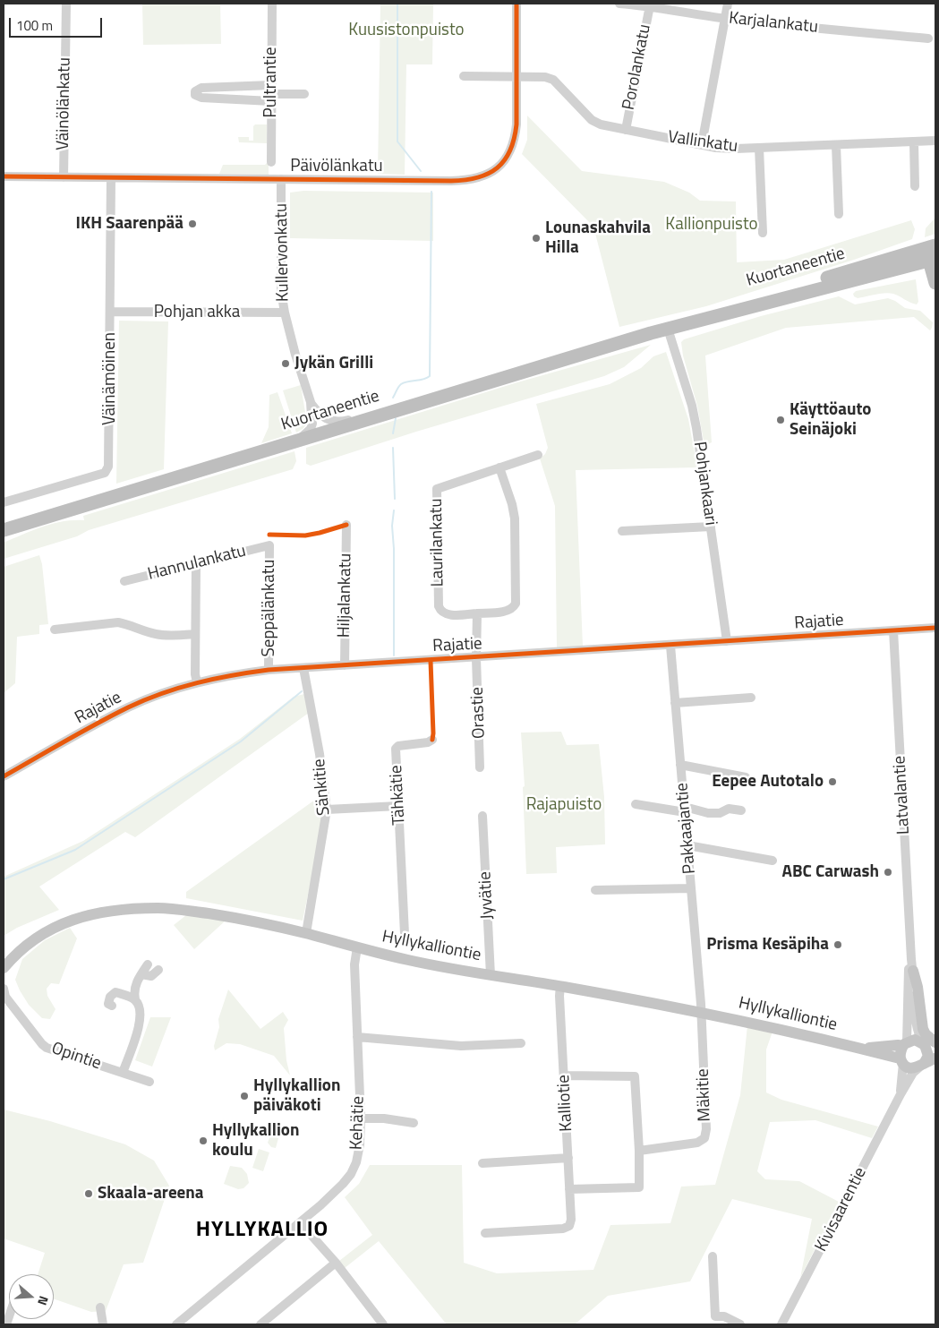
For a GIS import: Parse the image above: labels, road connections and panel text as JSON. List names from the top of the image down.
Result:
{
  "streets": {
    "highway": ["Kuortaneentie"],
    "main road": ["Hyllykalliontie"],
    "street": [
      "Karjalankatu",
      "Porolankatu",
      "Pultrantie",
      "Väinölänkatu",
      "Vallinkatu",
      "Päivölänkatu",
      "Kullervonkatu",
      "Pohjan akka",
      "Väinämöinen",
      "Pohjankaari",
      "Laurilankatu",
      "Hannulankatu",
      "Hiljalankatu",
      "Seppälänkatu",
      "Rajatie",
      "Orastie",
      "Sänkitie",
      "Tähkätie",
      "Latvalantie",
      "Pakkaajantie",
      "Jyvätie",
      "Opintie",
      "Mäkitie",
      "Kalliotie",
      "Kehätie",
      "Kivisaarentie"
    ]
  },
  "crossings": [
    ["Karjalankatu", "Porolankatu"],
    ["Porolankatu", "Vallinkatu"],
    ["Väinölänkatu", "Päivölänkatu"],
    ["Vallinkatu", "Päivölänkatu"],
    ["Päivölänkatu", "Kullervonkatu"],
    ["Päivölänkatu", "Väinämöinen"],
    ["Kullervonkatu", "Kuortaneentie"],
    ["Kullervonkatu", "Pohjan akka"],
    ["Kuortaneentie", "Pohjankaari"],
    ["Pohjan akka", "Väinämöinen"],
    ["Pohjankaari", "Rajatie"],
    ["Laurilankatu", "Orastie"],
    ["Hannulankatu", "Seppälänkatu"],
    ["Hiljalankatu", "Rajatie"],
    ["Seppälänkatu", "Rajatie"],
    ["Rajatie", "Orastie"],
    ["Rajatie", "Sänkitie"],
    ["Rajatie", "Latvalantie"],
    ["Rajatie", "Pakkaajantie"],
    ["Sänkitie", "Hyllykalliontie"],
    ["Latvalantie", "Hyllykalliontie"],
    ["Latvalantie", "Kivisaarentie"],
    ["Pakkaajantie", "Hyllykalliontie"],
    ["Pakkaajantie", "Mäkitie"],
    ["Jyvätie", "Hyllykalliontie"],
    ["Hyllykalliontie", "Mäkitie"],
    ["Hyllykalliontie", "Kalliotie"],
    ["Hyllykalliontie", "Kehätie"],
    ["Hyllykalliontie", "Kivisaarentie"]
  ],
  "districts": ["HYLLYKALLIO"],
  "parks": ["Kuusistonpuisto", "Kallionpuisto", "Rajapuisto"],
  "places": [
    "IKH Saarenpää",
    "Lounaskahvila Hilla",
    "Jykän Grilli",
    "Käyttöauto Seinäjoki",
    "Eepee Autotalo",
    "ABC Carwash",
    "Prisma Kesäpiha",
    "Hyllykallion päiväkoti",
    "Hyllykallion koulu",
    "Skaala-areena"
  ],
  "scale_bar": "100 m",
  "north": "right"
}
